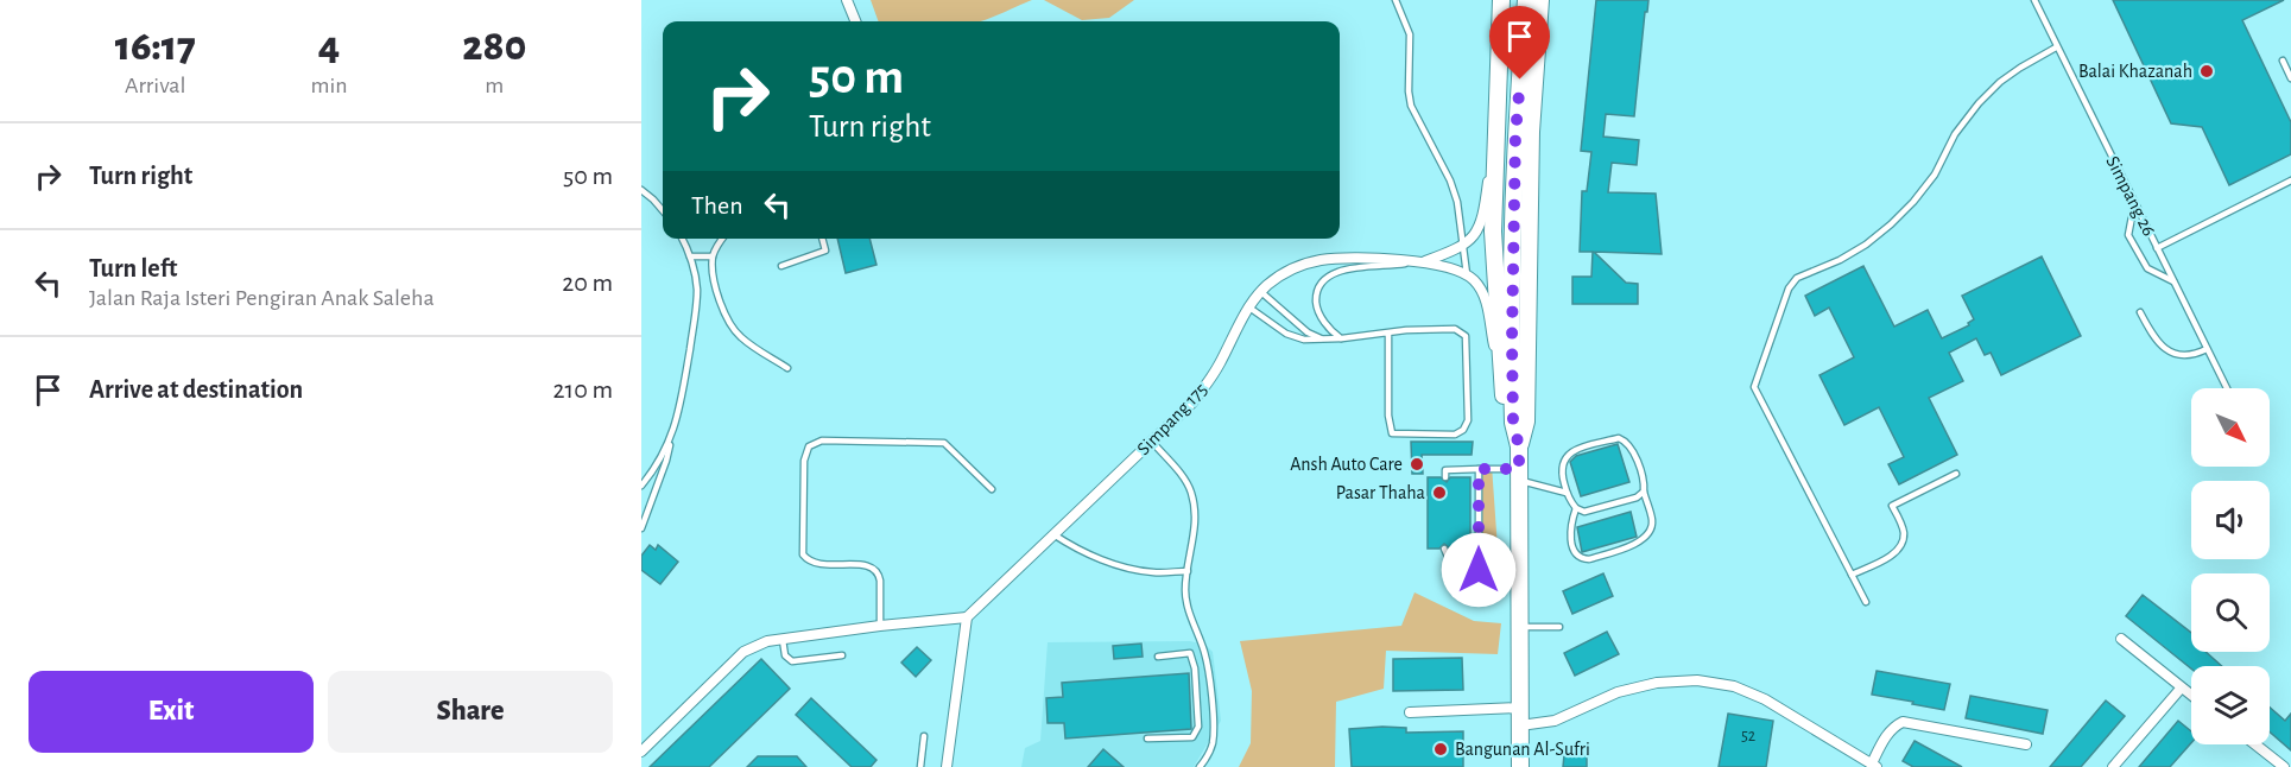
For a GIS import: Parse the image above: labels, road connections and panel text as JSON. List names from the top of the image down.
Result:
{
  "streets": {
    "street": ["Simpang 175"],
    "lane": ["Simpang 26"]
  },
  "places": [
    "Balai Khazanah",
    "Ansh Auto Care",
    "Pasar Thaha",
    "Bangunan Al-Sufri"
  ],
  "house_numbers": ["52"],
  "north": "bottom right",
  "page": {
    "eta": [
      "16:17",
      "Arrival",
      "4",
      "min",
      "280",
      "m"
    ],
    "turn": ["50 m", "Turn right"],
    "list": [
      {
        "name": "Turn right",
        "value": "50 m"
      },
      {
        "name": "Turn left",
        "note": "Jalan Raja Isteri Pengiran Anak Saleha",
        "value": "20 m"
      },
      {
        "name": "Arrive at destination",
        "value": "210 m"
      }
    ],
    "then": "Then",
    "buttons": ["Exit", "Share"]
  }
}
